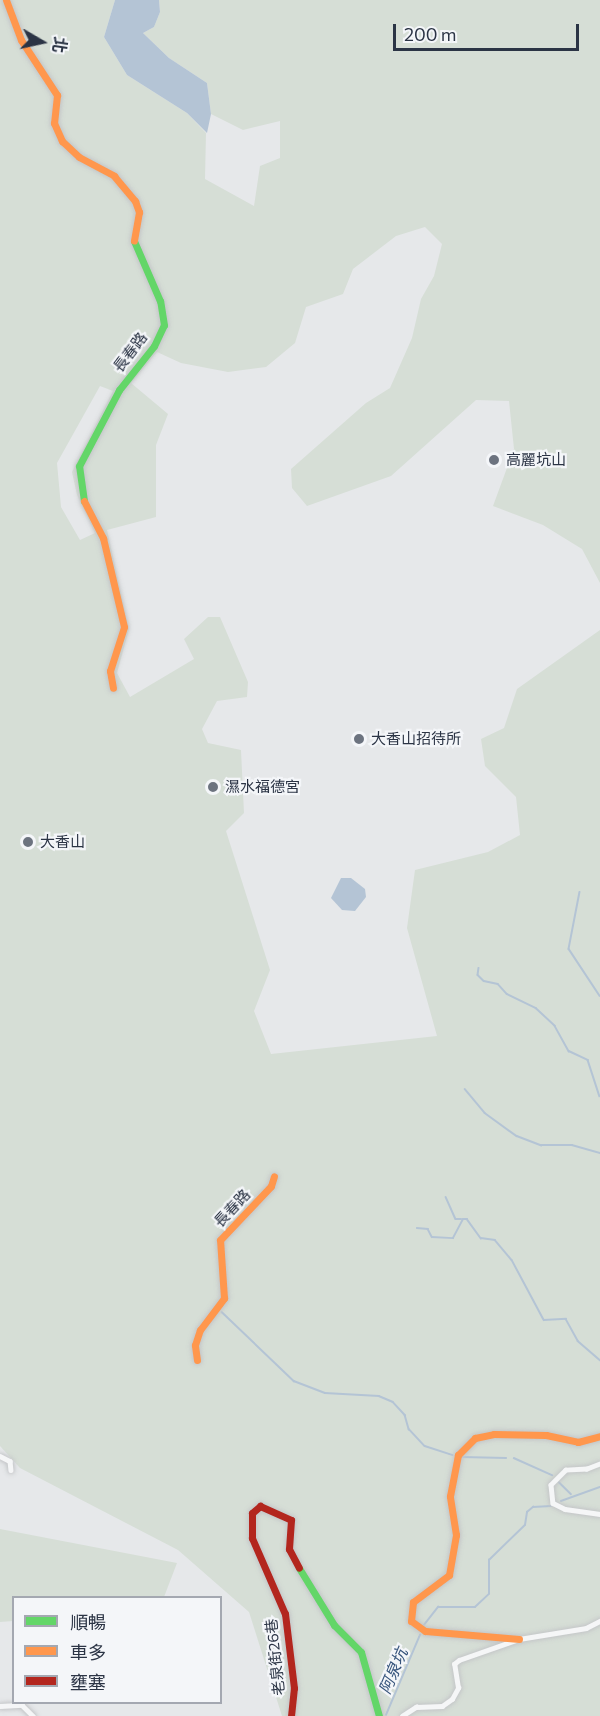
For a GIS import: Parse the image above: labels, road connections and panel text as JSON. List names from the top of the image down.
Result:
{
  "streets": {
    "street": ["長春路", "老泉街26巷"]
  },
  "water": ["阿泉坑"],
  "places": [
    "高麗坑山",
    "大香山招待所",
    "濕水福德宮",
    "大香山"
  ],
  "legend": ["順暢", "車多", "壅塞"],
  "scale_bar": "200 m",
  "north": "right"
}
